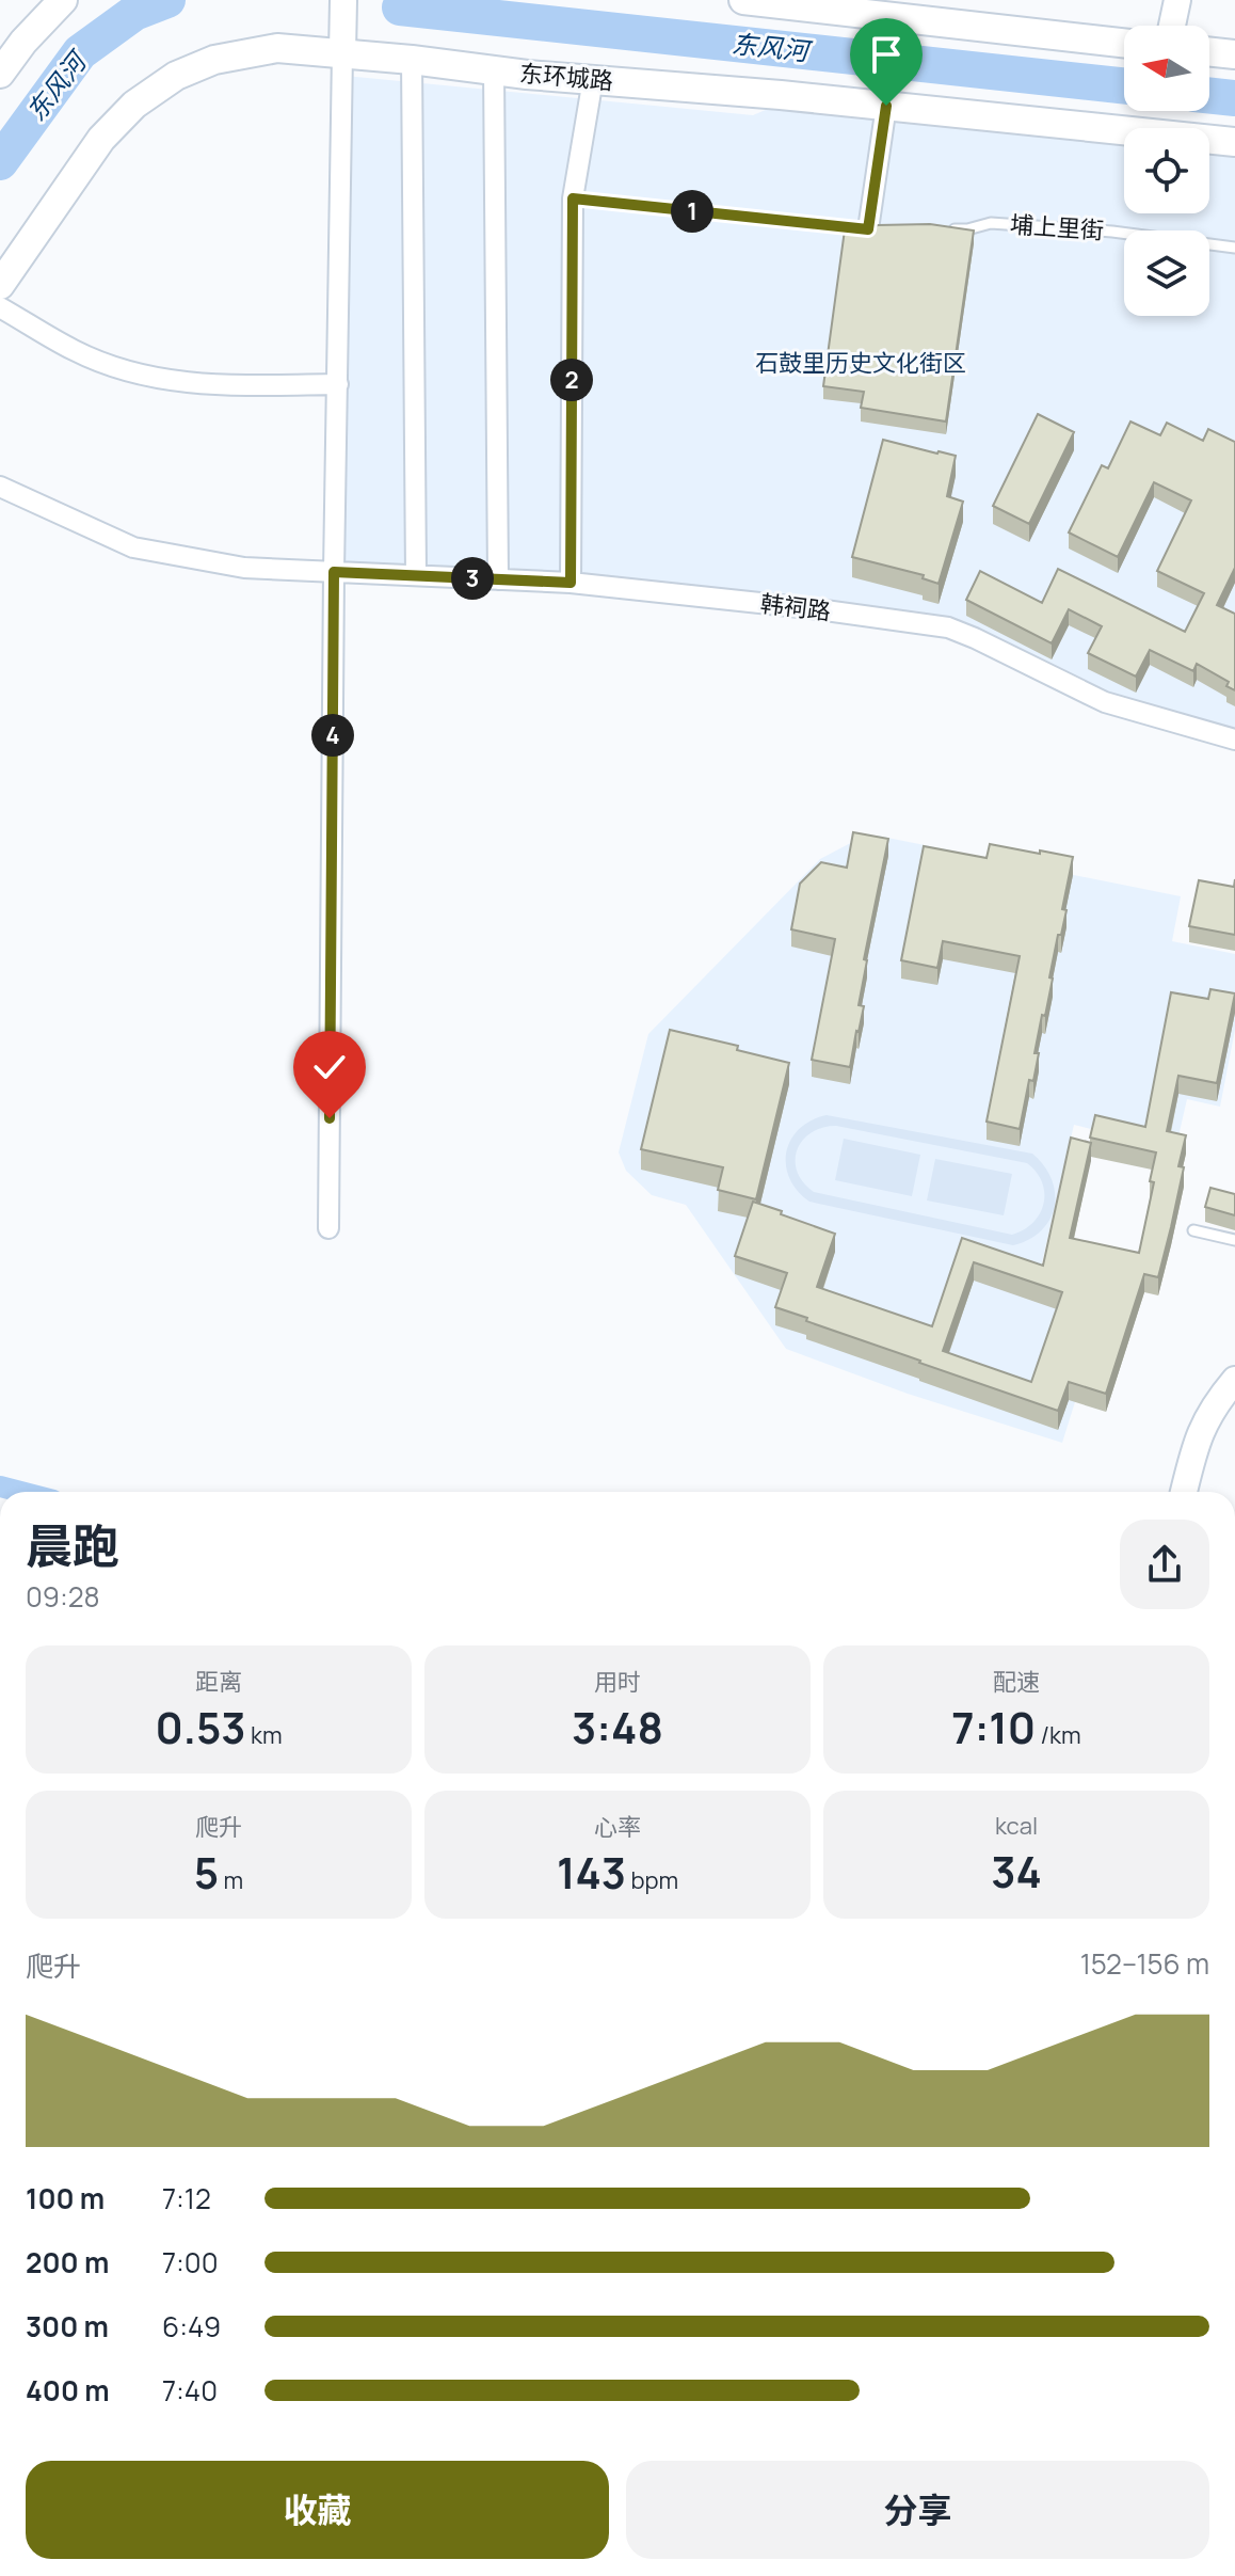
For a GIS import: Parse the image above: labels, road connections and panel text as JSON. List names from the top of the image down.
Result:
{
  "streets": {
    "main road": ["东环城路"],
    "street": ["韩祠路"],
    "lane": ["埔上里街"]
  },
  "water": ["东风河"],
  "parks": ["石鼓里历史文化街区"],
  "north": "left",
  "page": {
    "pins": [
      "1",
      "2",
      "3",
      "4"
    ],
    "heading": ["晨跑", "09:28"],
    "stats": [
      ["距离", "0.53 km"],
      ["用时", "3:48"],
      ["配速", "7:10 /km"],
      ["爬升", "5 m"],
      ["心率", "143 bpm"],
      ["kcal", "34"]
    ],
    "chart": ["爬升", "152–156 m"],
    "list": [
      {
        "name": "100 m",
        "note": "7:12"
      },
      {
        "name": "200 m",
        "note": "7:00"
      },
      {
        "name": "300 m",
        "note": "6:49"
      },
      {
        "name": "400 m",
        "note": "7:40"
      }
    ],
    "buttons": ["收藏", "分享"]
  }
}
